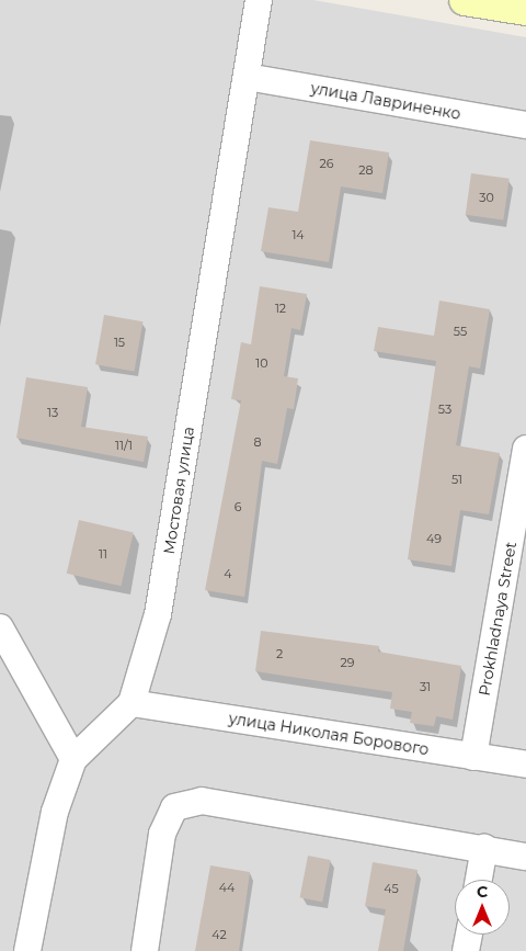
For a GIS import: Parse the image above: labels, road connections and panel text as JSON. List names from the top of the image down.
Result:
{
  "streets": {
    "street": [
      "улица Лавриненко",
      "Мостовая улица",
      "Prokhladnaya Street",
      "улица Николая Борового"
    ]
  },
  "crossings": [
    ["улица Лавриненко", "Мостовая улица"],
    ["Мостовая улица", "улица Николая Борового"],
    ["Prokhladnaya Street", "улица Николая Борового"]
  ],
  "house_numbers": [
    "26",
    "28",
    "30",
    "14",
    "12",
    "55",
    "15",
    "10",
    "53",
    "13",
    "8",
    "11/1",
    "51",
    "6",
    "49",
    "11",
    "4",
    "2",
    "29",
    "31",
    "44",
    "45",
    "42"
  ],
  "north": "top"
}
